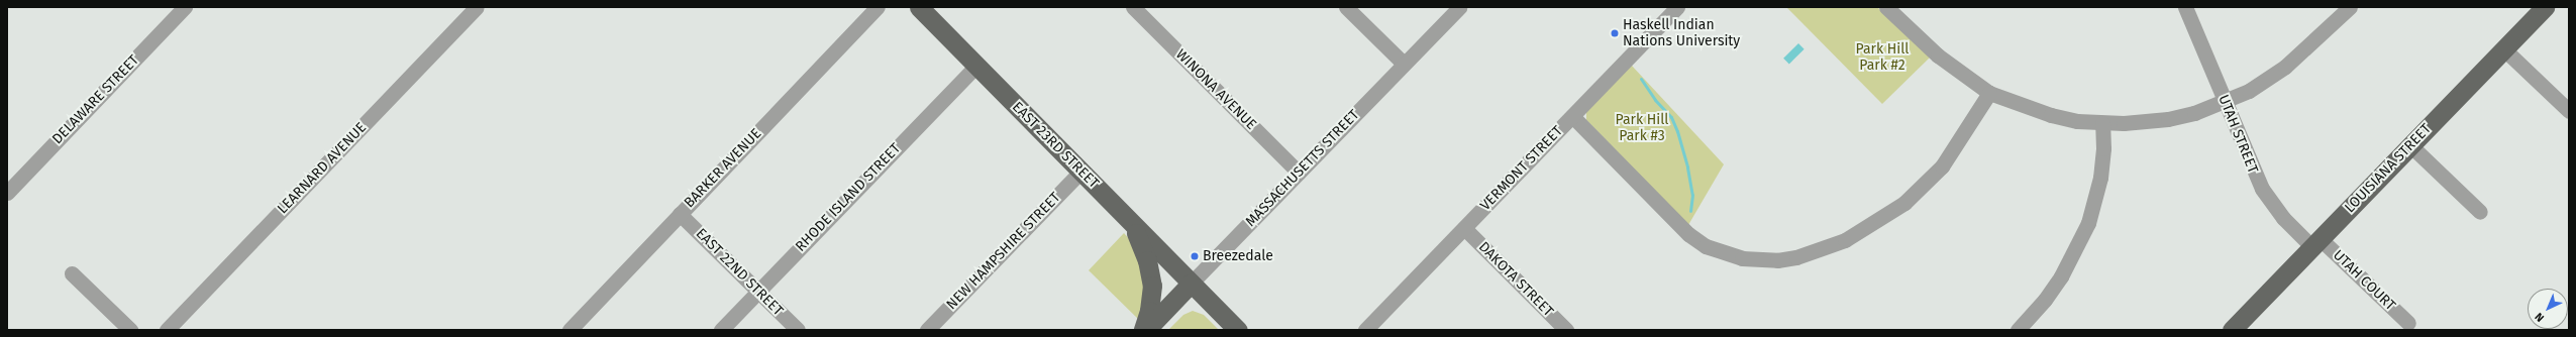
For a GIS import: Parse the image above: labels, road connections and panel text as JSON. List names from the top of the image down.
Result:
{
  "streets": {
    "main road": ["EAST 23RD STREET", "MASSACHUSETTS STREET", "LOUISIANA STREET"],
    "street": [
      "WINONA AVENUE",
      "DELAWARE STREET",
      "UTAH STREET",
      "LEARNARD AVENUE",
      "BARKER AVENUE",
      "VERMONT STREET",
      "RHODE ISLAND STREET",
      "NEW HAMPSHIRE STREET",
      "EAST 22ND STREET",
      "DAKOTA STREET",
      "UTAH COURT"
    ]
  },
  "crossings": [
    ["WINONA AVENUE", "MASSACHUSETTS STREET"],
    ["UTAH STREET", "LOUISIANA STREET"],
    ["UTAH STREET", "UTAH COURT"],
    ["EAST 23RD STREET", "MASSACHUSETTS STREET"],
    ["EAST 23RD STREET", "RHODE ISLAND STREET"],
    ["EAST 23RD STREET", "NEW HAMPSHIRE STREET"],
    ["BARKER AVENUE", "EAST 22ND STREET"],
    ["VERMONT STREET", "DAKOTA STREET"],
    ["LOUISIANA STREET", "UTAH COURT"],
    ["RHODE ISLAND STREET", "EAST 22ND STREET"]
  ],
  "parks": ["Park Hill Park #2", "Park Hill Park #3"],
  "places": ["Haskell Indian Nations University", "Breezedale"],
  "north": "bottom left"
}
